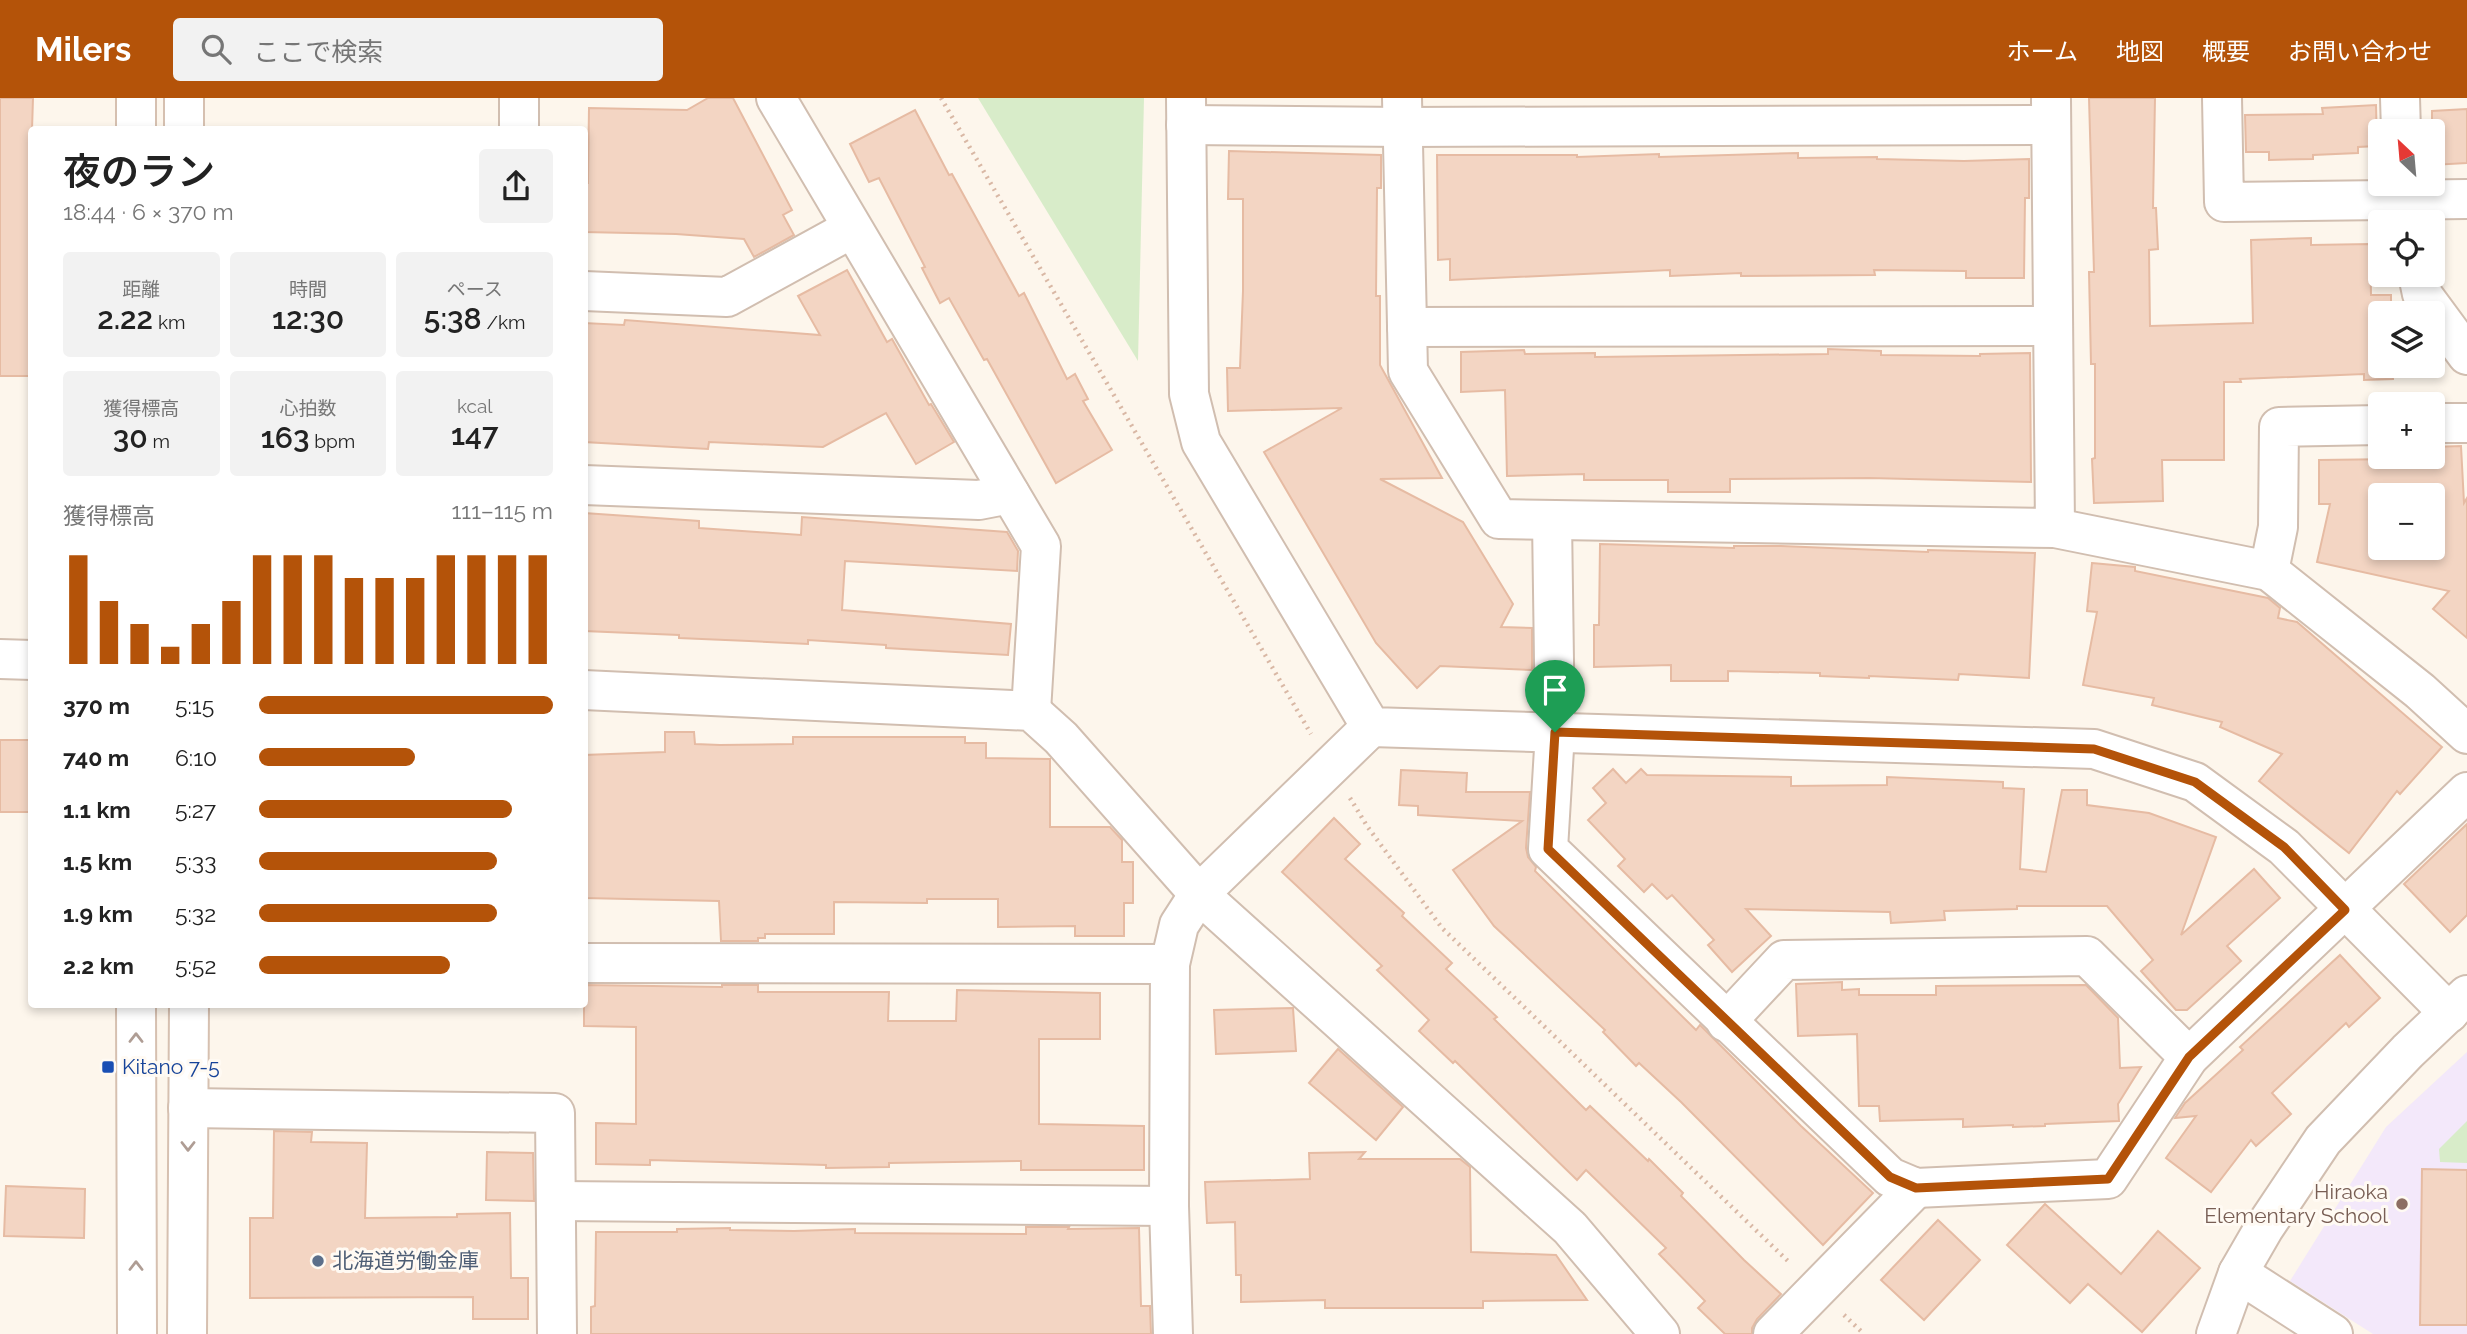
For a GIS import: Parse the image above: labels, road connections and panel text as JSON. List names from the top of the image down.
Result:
{
  "places": {
    "transit": ["Kitano 7-5"],
    "other": ["Hiraoka Elementary School", "北海道労働金庫"]
  },
  "north": "top left",
  "page": {
    "header": "Milers",
    "search": "ここで検索",
    "nav": [
      "ホーム",
      "地図",
      "概要",
      "お問い合わせ"
    ],
    "map_buttons": ["+", "−"],
    "heading": ["夜のラン", "18:44 · 6 × 370 m"],
    "stats": [
      ["距離", "2.22 km"],
      ["時間", "12:30"],
      ["ペース", "5:38 /km"],
      ["獲得標高", "30 m"],
      ["心拍数", "163 bpm"],
      ["kcal", "147"]
    ],
    "chart": ["獲得標高", "111–115 m"],
    "list": [
      {
        "name": "370 m",
        "note": "5:15"
      },
      {
        "name": "740 m",
        "note": "6:10"
      },
      {
        "name": "1.1 km",
        "note": "5:27"
      },
      {
        "name": "1.5 km",
        "note": "5:33"
      },
      {
        "name": "1.9 km",
        "note": "5:32"
      },
      {
        "name": "2.2 km",
        "note": "5:52"
      }
    ]
  }
}
